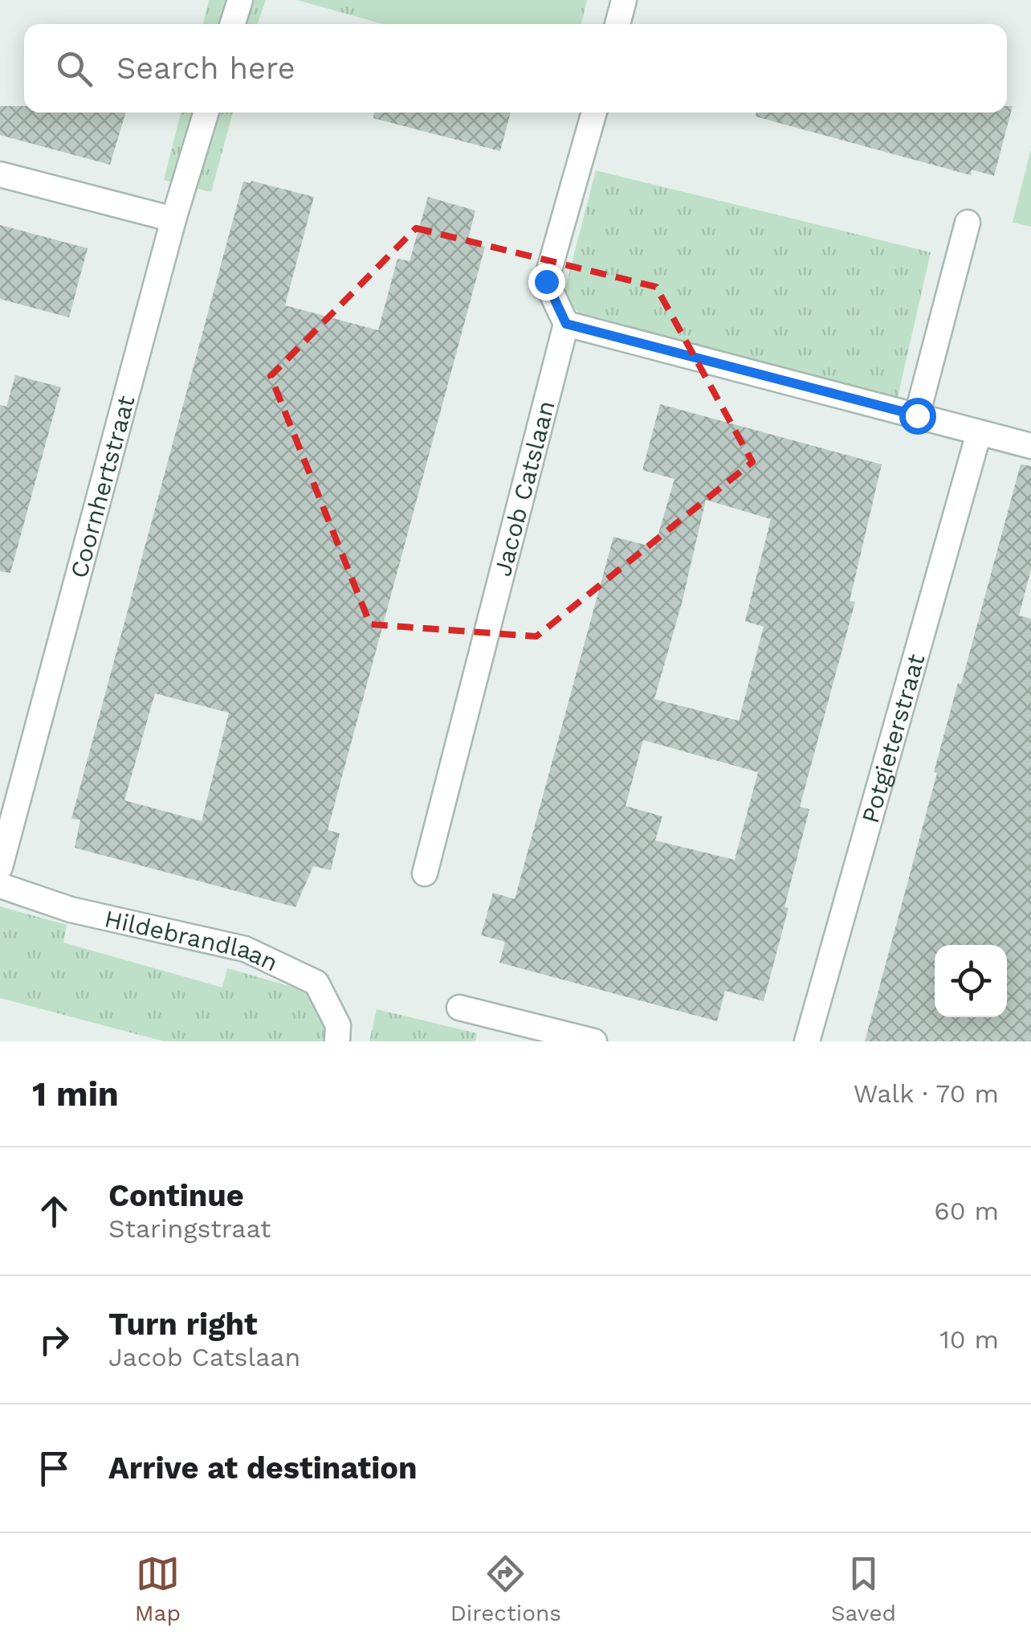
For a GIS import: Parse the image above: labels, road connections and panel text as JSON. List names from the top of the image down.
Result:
{
  "streets": {
    "street": [
      "Coornhertstraat",
      "Jacob Catslaan",
      "Potgieterstraat",
      "Hildebrandlaan"
    ]
  },
  "page": {
    "search": "Search here",
    "heading": ["1 min", "Walk · 70 m"],
    "list": [
      ["Continue", "Staringstraat", "60 m"],
      ["Turn right", "Jacob Catslaan", "10 m"],
      "Arrive at destination"
    ],
    "nav": ["Map", "Directions", "Saved"]
  }
}
